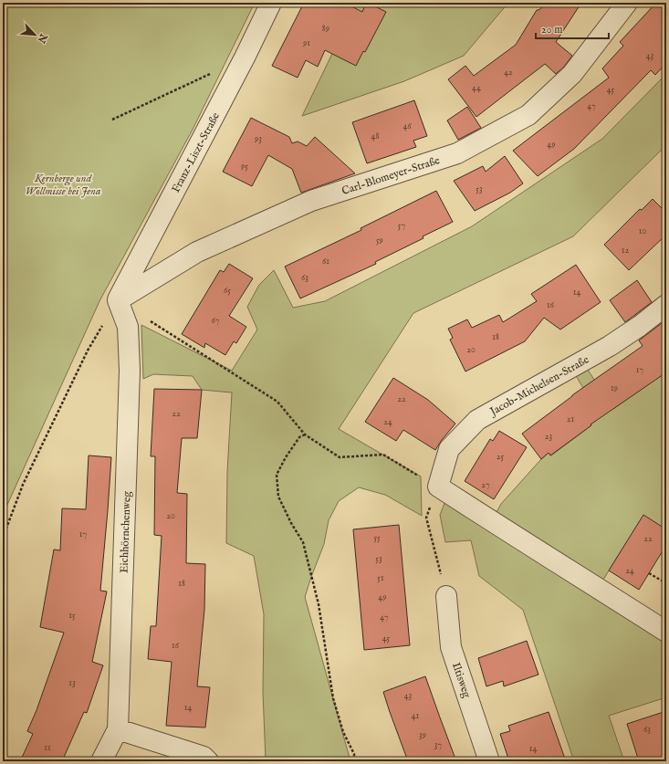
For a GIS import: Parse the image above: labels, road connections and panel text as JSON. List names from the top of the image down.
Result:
{
  "streets": {
    "street": [
      "Franz-Liszt-Straße",
      "Carl-Blomeyer-Straße",
      "Jacob-Michelsen-Straße",
      "Eichhörnchenweg",
      "Iltisweg"
    ]
  },
  "crossings": [
    ["Franz-Liszt-Straße", "Carl-Blomeyer-Straße"],
    ["Franz-Liszt-Straße", "Eichhörnchenweg"],
    ["Carl-Blomeyer-Straße", "Eichhörnchenweg"]
  ],
  "parks": ["Kernberge und Wöllmisse bei Jena"],
  "house_numbers": [
    "89",
    "91",
    "43",
    "42",
    "44",
    "45",
    "47",
    "46",
    "48",
    "93",
    "49",
    "95",
    "53",
    "57",
    "10",
    "59",
    "12",
    "61",
    "63",
    "65",
    "14",
    "16",
    "67",
    "18",
    "20",
    "17",
    "19",
    "22",
    "22",
    "21",
    "24",
    "23",
    "25",
    "27",
    "20",
    "17",
    "55",
    "22",
    "53",
    "24",
    "51",
    "18",
    "49",
    "15",
    "47",
    "45",
    "16",
    "13",
    "43",
    "14",
    "41",
    "63",
    "39",
    "37",
    "11",
    "14"
  ],
  "scale_bar": "20 m",
  "north": "bottom right"
}
